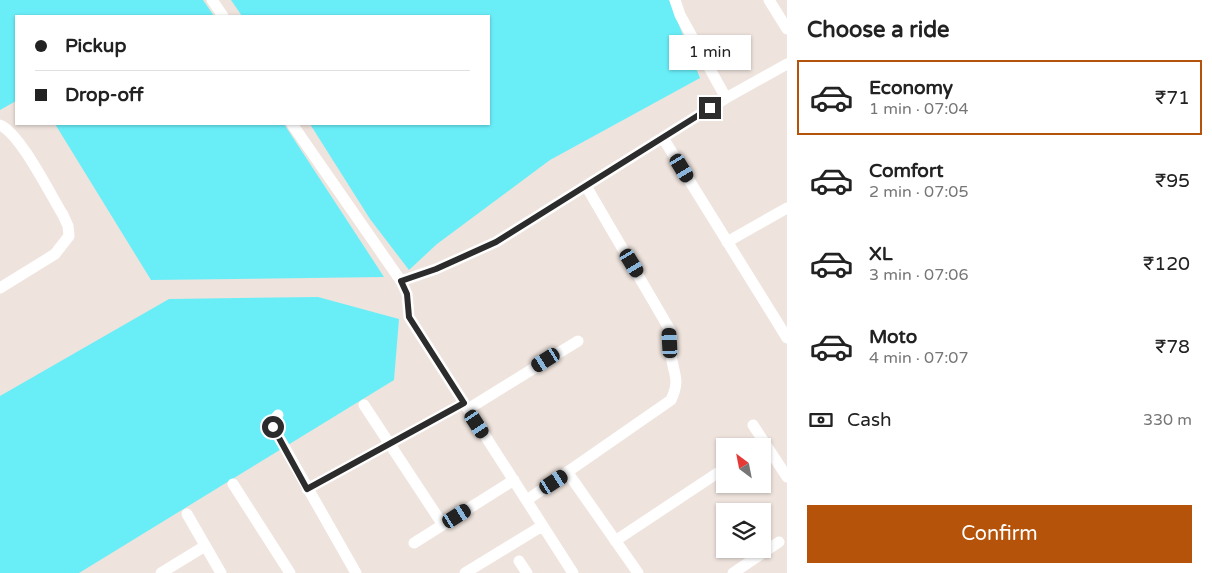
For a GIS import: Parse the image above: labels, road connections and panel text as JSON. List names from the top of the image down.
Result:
{
  "north": "top left",
  "page": {
    "heading": "Choose a ride",
    "banner": ["Pickup", "Drop-off"],
    "bubble": "1 min",
    "list": [
      {
        "name": "Economy",
        "note": "1 min · 07:04",
        "value": "₹71"
      },
      {
        "name": "Comfort",
        "note": "2 min · 07:05",
        "value": "₹95"
      },
      {
        "name": "XL",
        "note": "3 min · 07:06",
        "value": "₹120"
      },
      {
        "name": "Moto",
        "note": "4 min · 07:07",
        "value": "₹78"
      }
    ],
    "pay": ["Cash", "330 m"],
    "buttons": "Confirm"
  }
}
